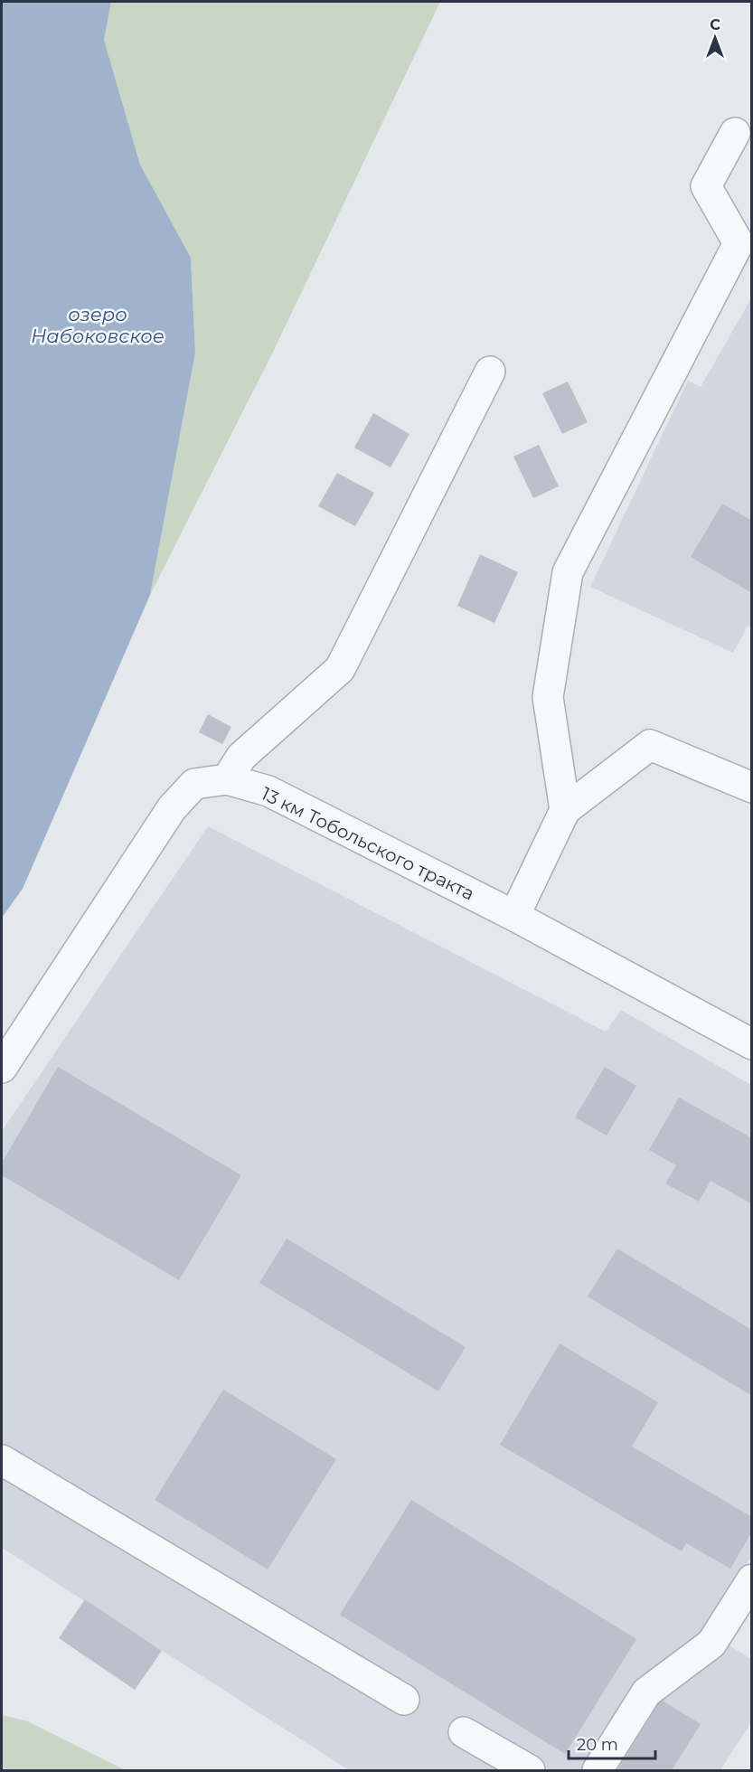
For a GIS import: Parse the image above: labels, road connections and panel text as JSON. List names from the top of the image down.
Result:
{
  "streets": {
    "street": ["13 км Тобольского тракта"]
  },
  "water": ["озеро Набоковское"],
  "scale_bar": "20 m",
  "north": "top"
}
